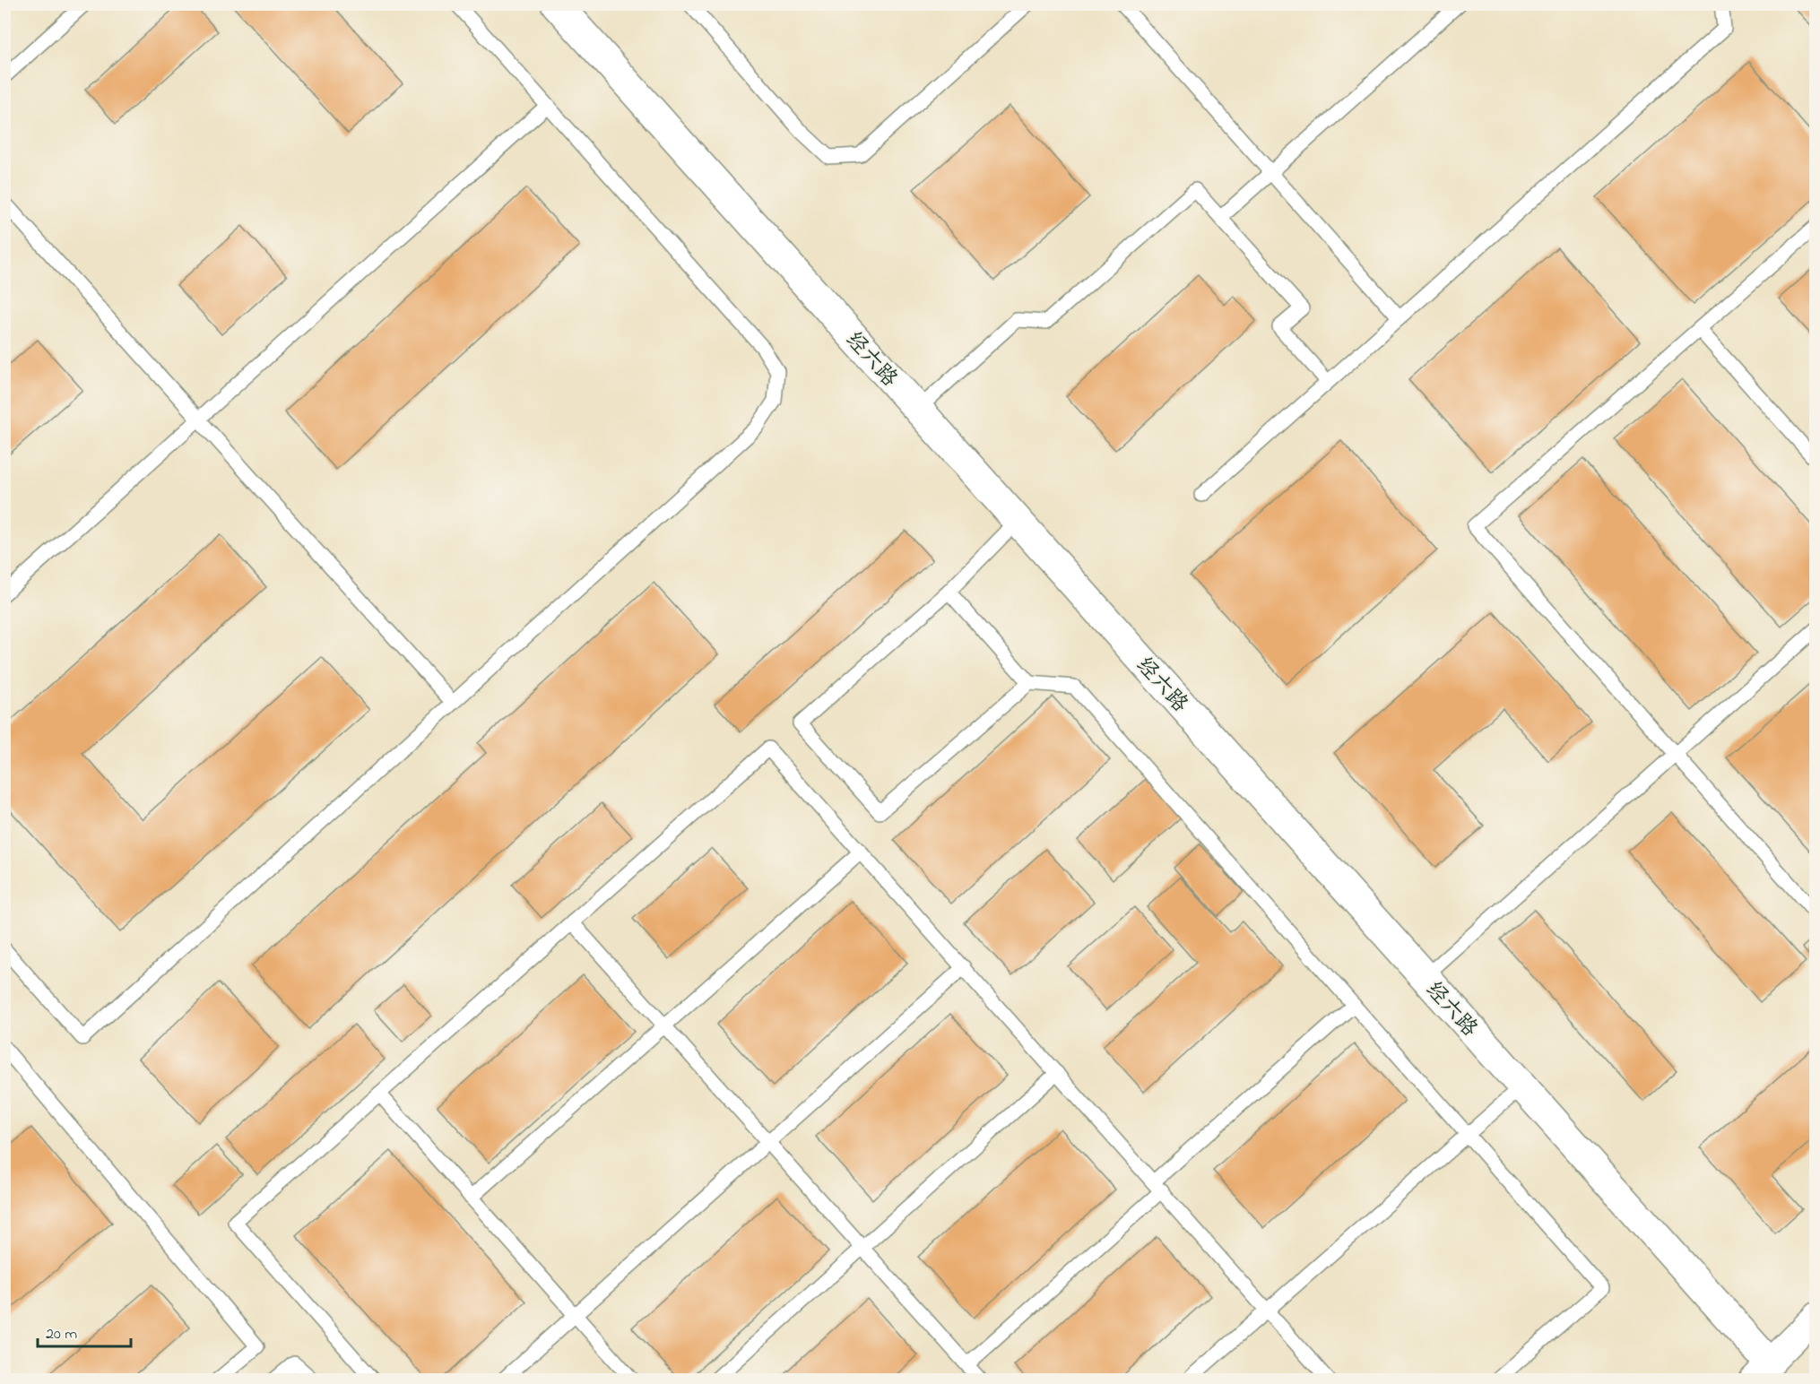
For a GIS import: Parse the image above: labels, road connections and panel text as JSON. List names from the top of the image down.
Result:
{
  "streets": {
    "street": ["经六路"]
  },
  "scale_bar": "20 m"
}
